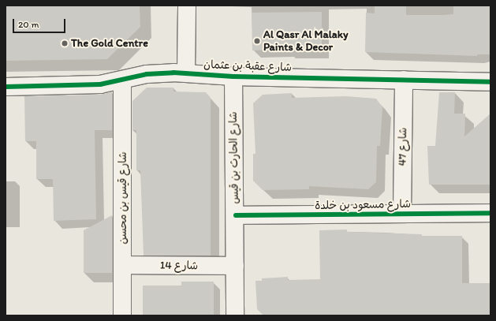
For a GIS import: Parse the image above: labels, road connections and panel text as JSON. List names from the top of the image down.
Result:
{
  "streets": {
    "street": [
      "شارع عقبة بن عثمان",
      "شارع 47",
      "شارع الحارث بن قيس",
      "شارع قيس بن محسن",
      "شارع مسعود بن خلدة",
      "شارع 14"
    ]
  },
  "crossings": [
    ["شارع عقبة بن عثمان", "شارع 47"],
    ["شارع عقبة بن عثمان", "شارع الحارث بن قيس"],
    ["شارع عقبة بن عثمان", "شارع قيس بن محسن"],
    ["شارع 47", "شارع مسعود بن خلدة"],
    ["شارع الحارث بن قيس", "شارع مسعود بن خلدة"],
    ["شارع الحارث بن قيس", "شارع 14"],
    ["شارع قيس بن محسن", "شارع 14"]
  ],
  "places": ["Al Qasr Al Malaky Paints & Decor", "The Gold Centre"],
  "scale_bar": "20 m"
}
